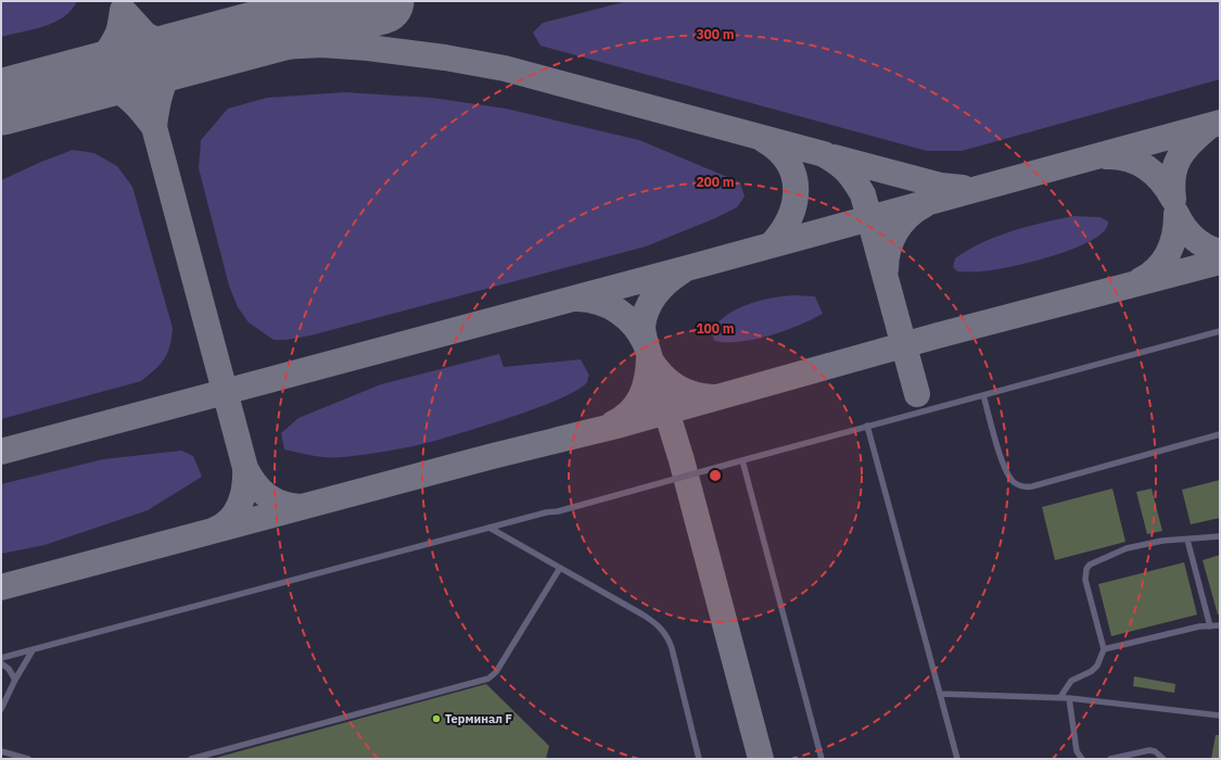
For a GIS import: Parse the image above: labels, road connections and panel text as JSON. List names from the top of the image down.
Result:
{
  "places": ["Терминал F"],
  "rings": ["300 m", "200 m", "100 m"]
}
